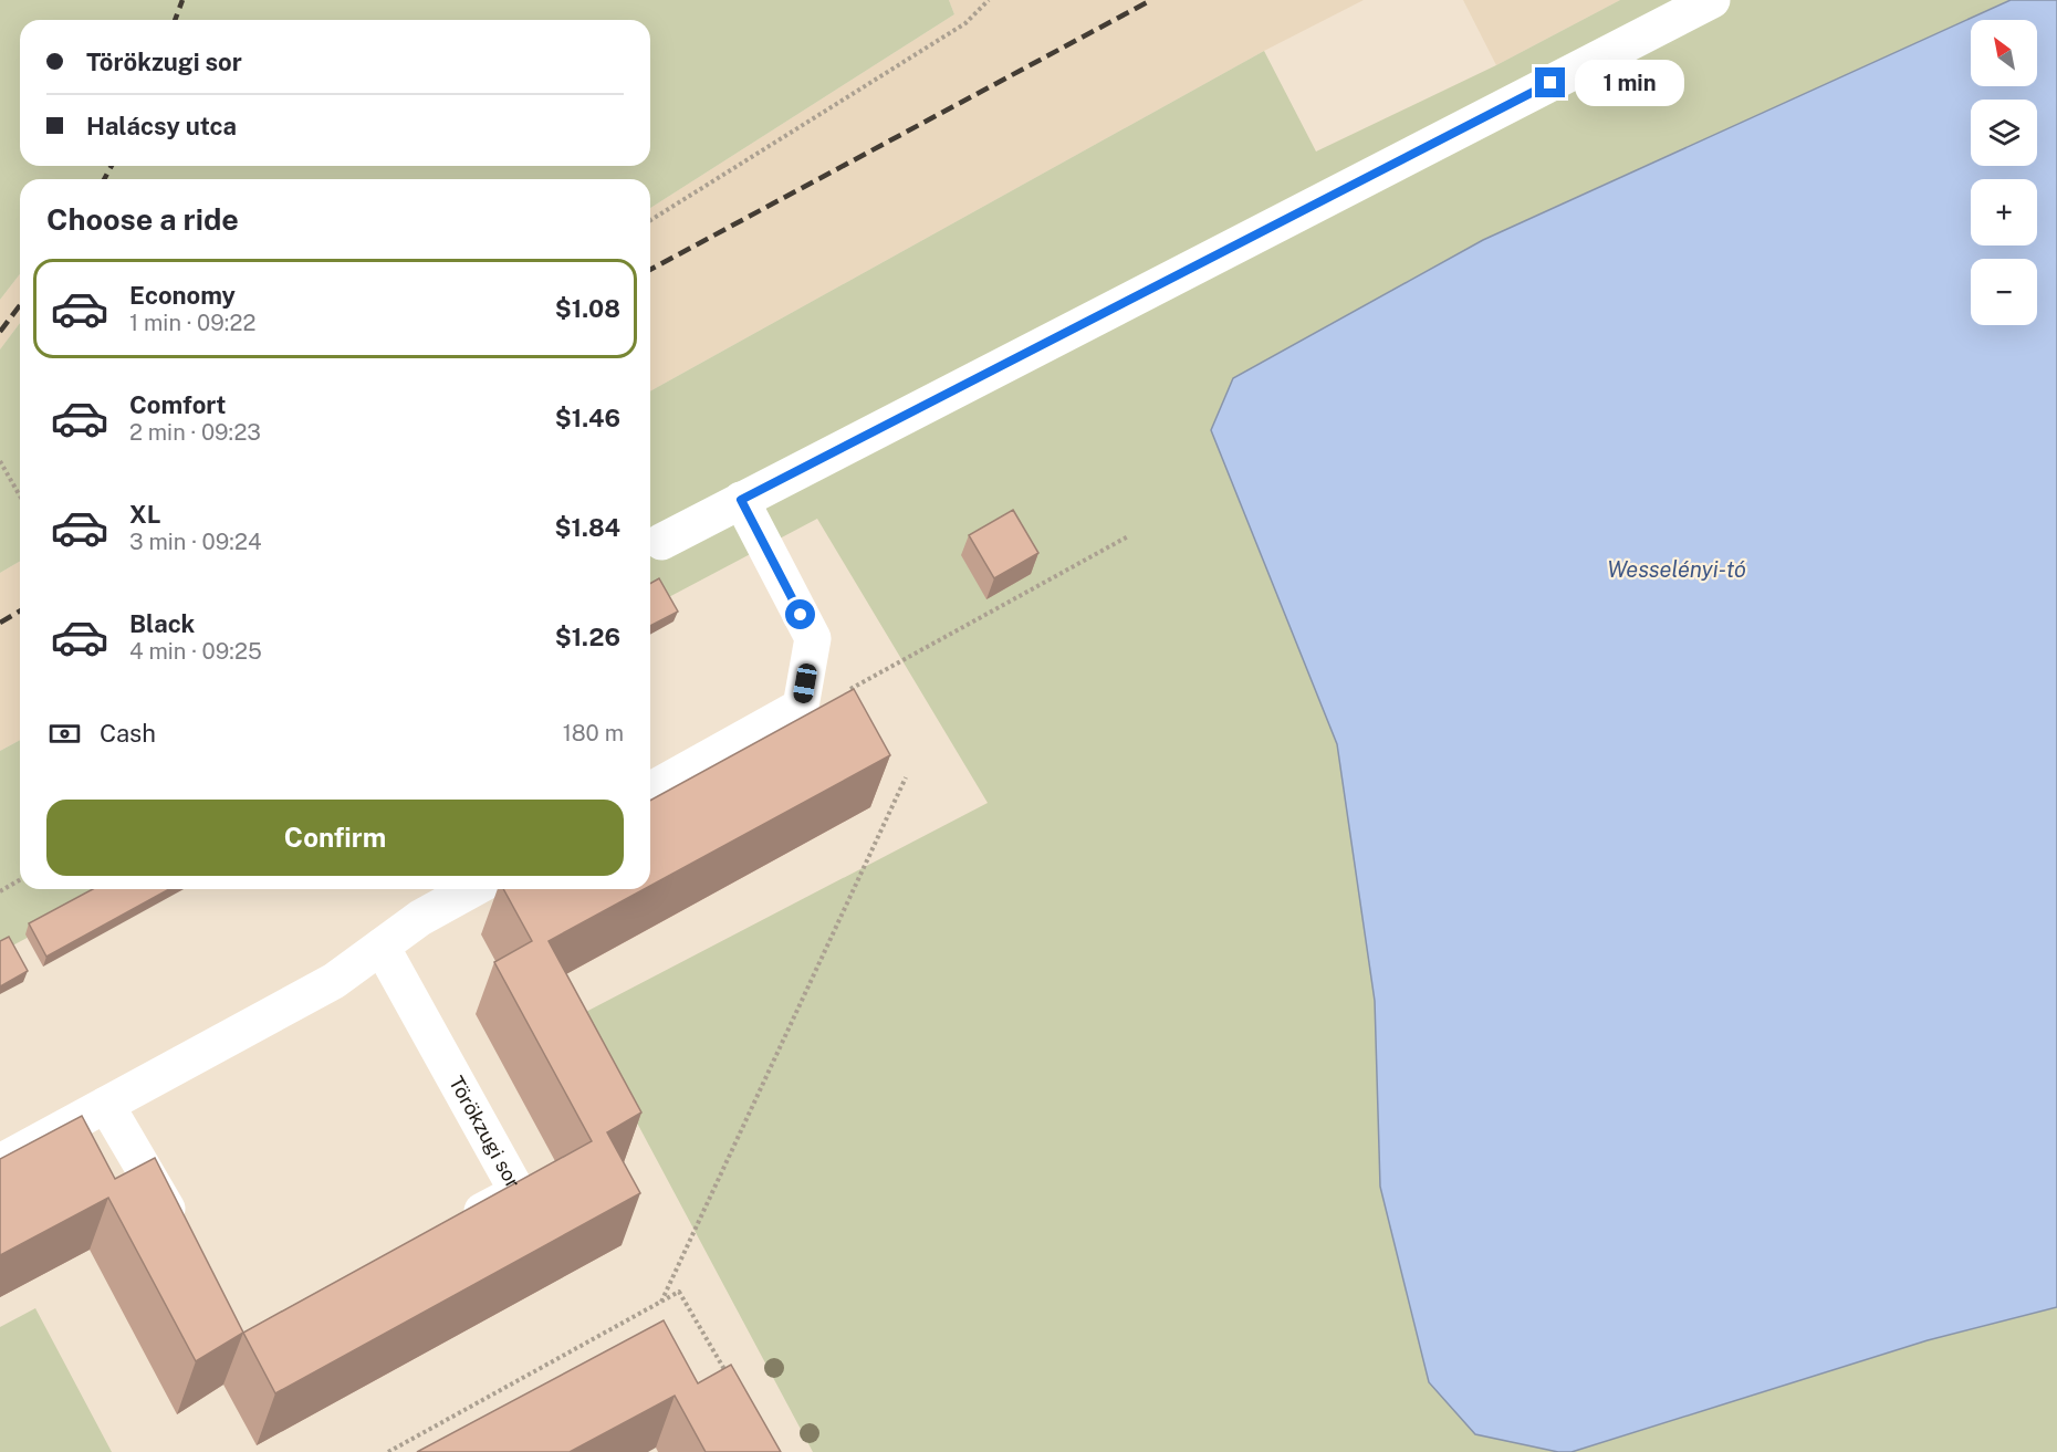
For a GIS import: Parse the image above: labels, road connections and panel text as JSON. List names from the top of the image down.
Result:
{
  "streets": {
    "street": ["Törökzugi sor"]
  },
  "water": ["Wesselényi-tó"],
  "north": "top left",
  "page": {
    "map_buttons": ["+", "−"],
    "banner": ["Törökzugi sor", "Halácsy utca"],
    "bubble": "1 min",
    "heading": "Choose a ride",
    "list": [
      {
        "name": "Economy",
        "note": "1 min · 09:22",
        "value": "$1.08"
      },
      {
        "name": "Comfort",
        "note": "2 min · 09:23",
        "value": "$1.46"
      },
      {
        "name": "XL",
        "note": "3 min · 09:24",
        "value": "$1.84"
      },
      {
        "name": "Black",
        "note": "4 min · 09:25",
        "value": "$1.26"
      }
    ],
    "pay": ["Cash", "180 m"],
    "buttons": "Confirm"
  }
}
